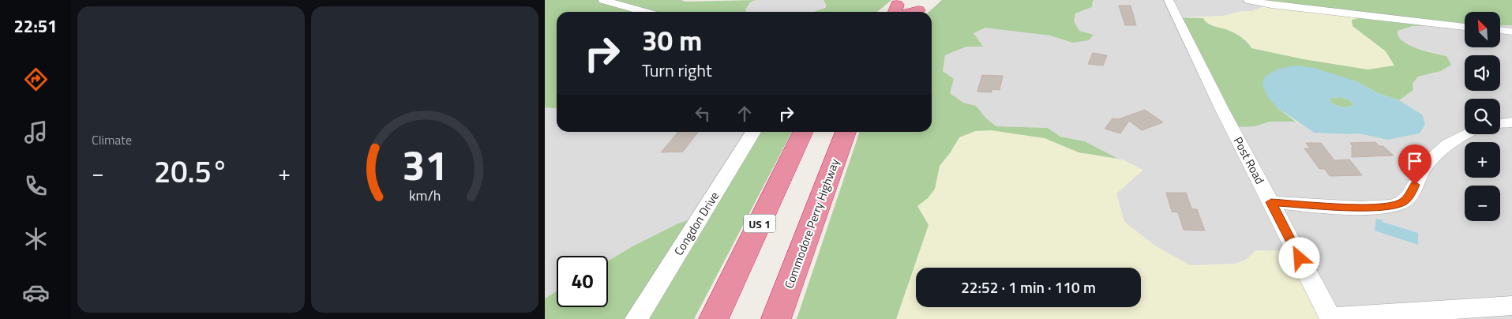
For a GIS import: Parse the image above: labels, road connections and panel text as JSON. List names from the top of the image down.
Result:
{
  "streets": {
    "highway": ["US 1", "Commodore Perry Highway"],
    "street": ["Post Road", "Congdon Drive"]
  },
  "north": "top left",
  "page": {
    "tabs": "22:51",
    "tile": "Climate",
    "map_buttons": ["+", "−"],
    "turn": ["30 m", "Turn right"],
    "heat": ["−", "20.5°", "+"],
    "limit": "40",
    "trip": "22:52 · 1 min · 110 m",
    "gauge": ["31", "km/h"]
  }
}
